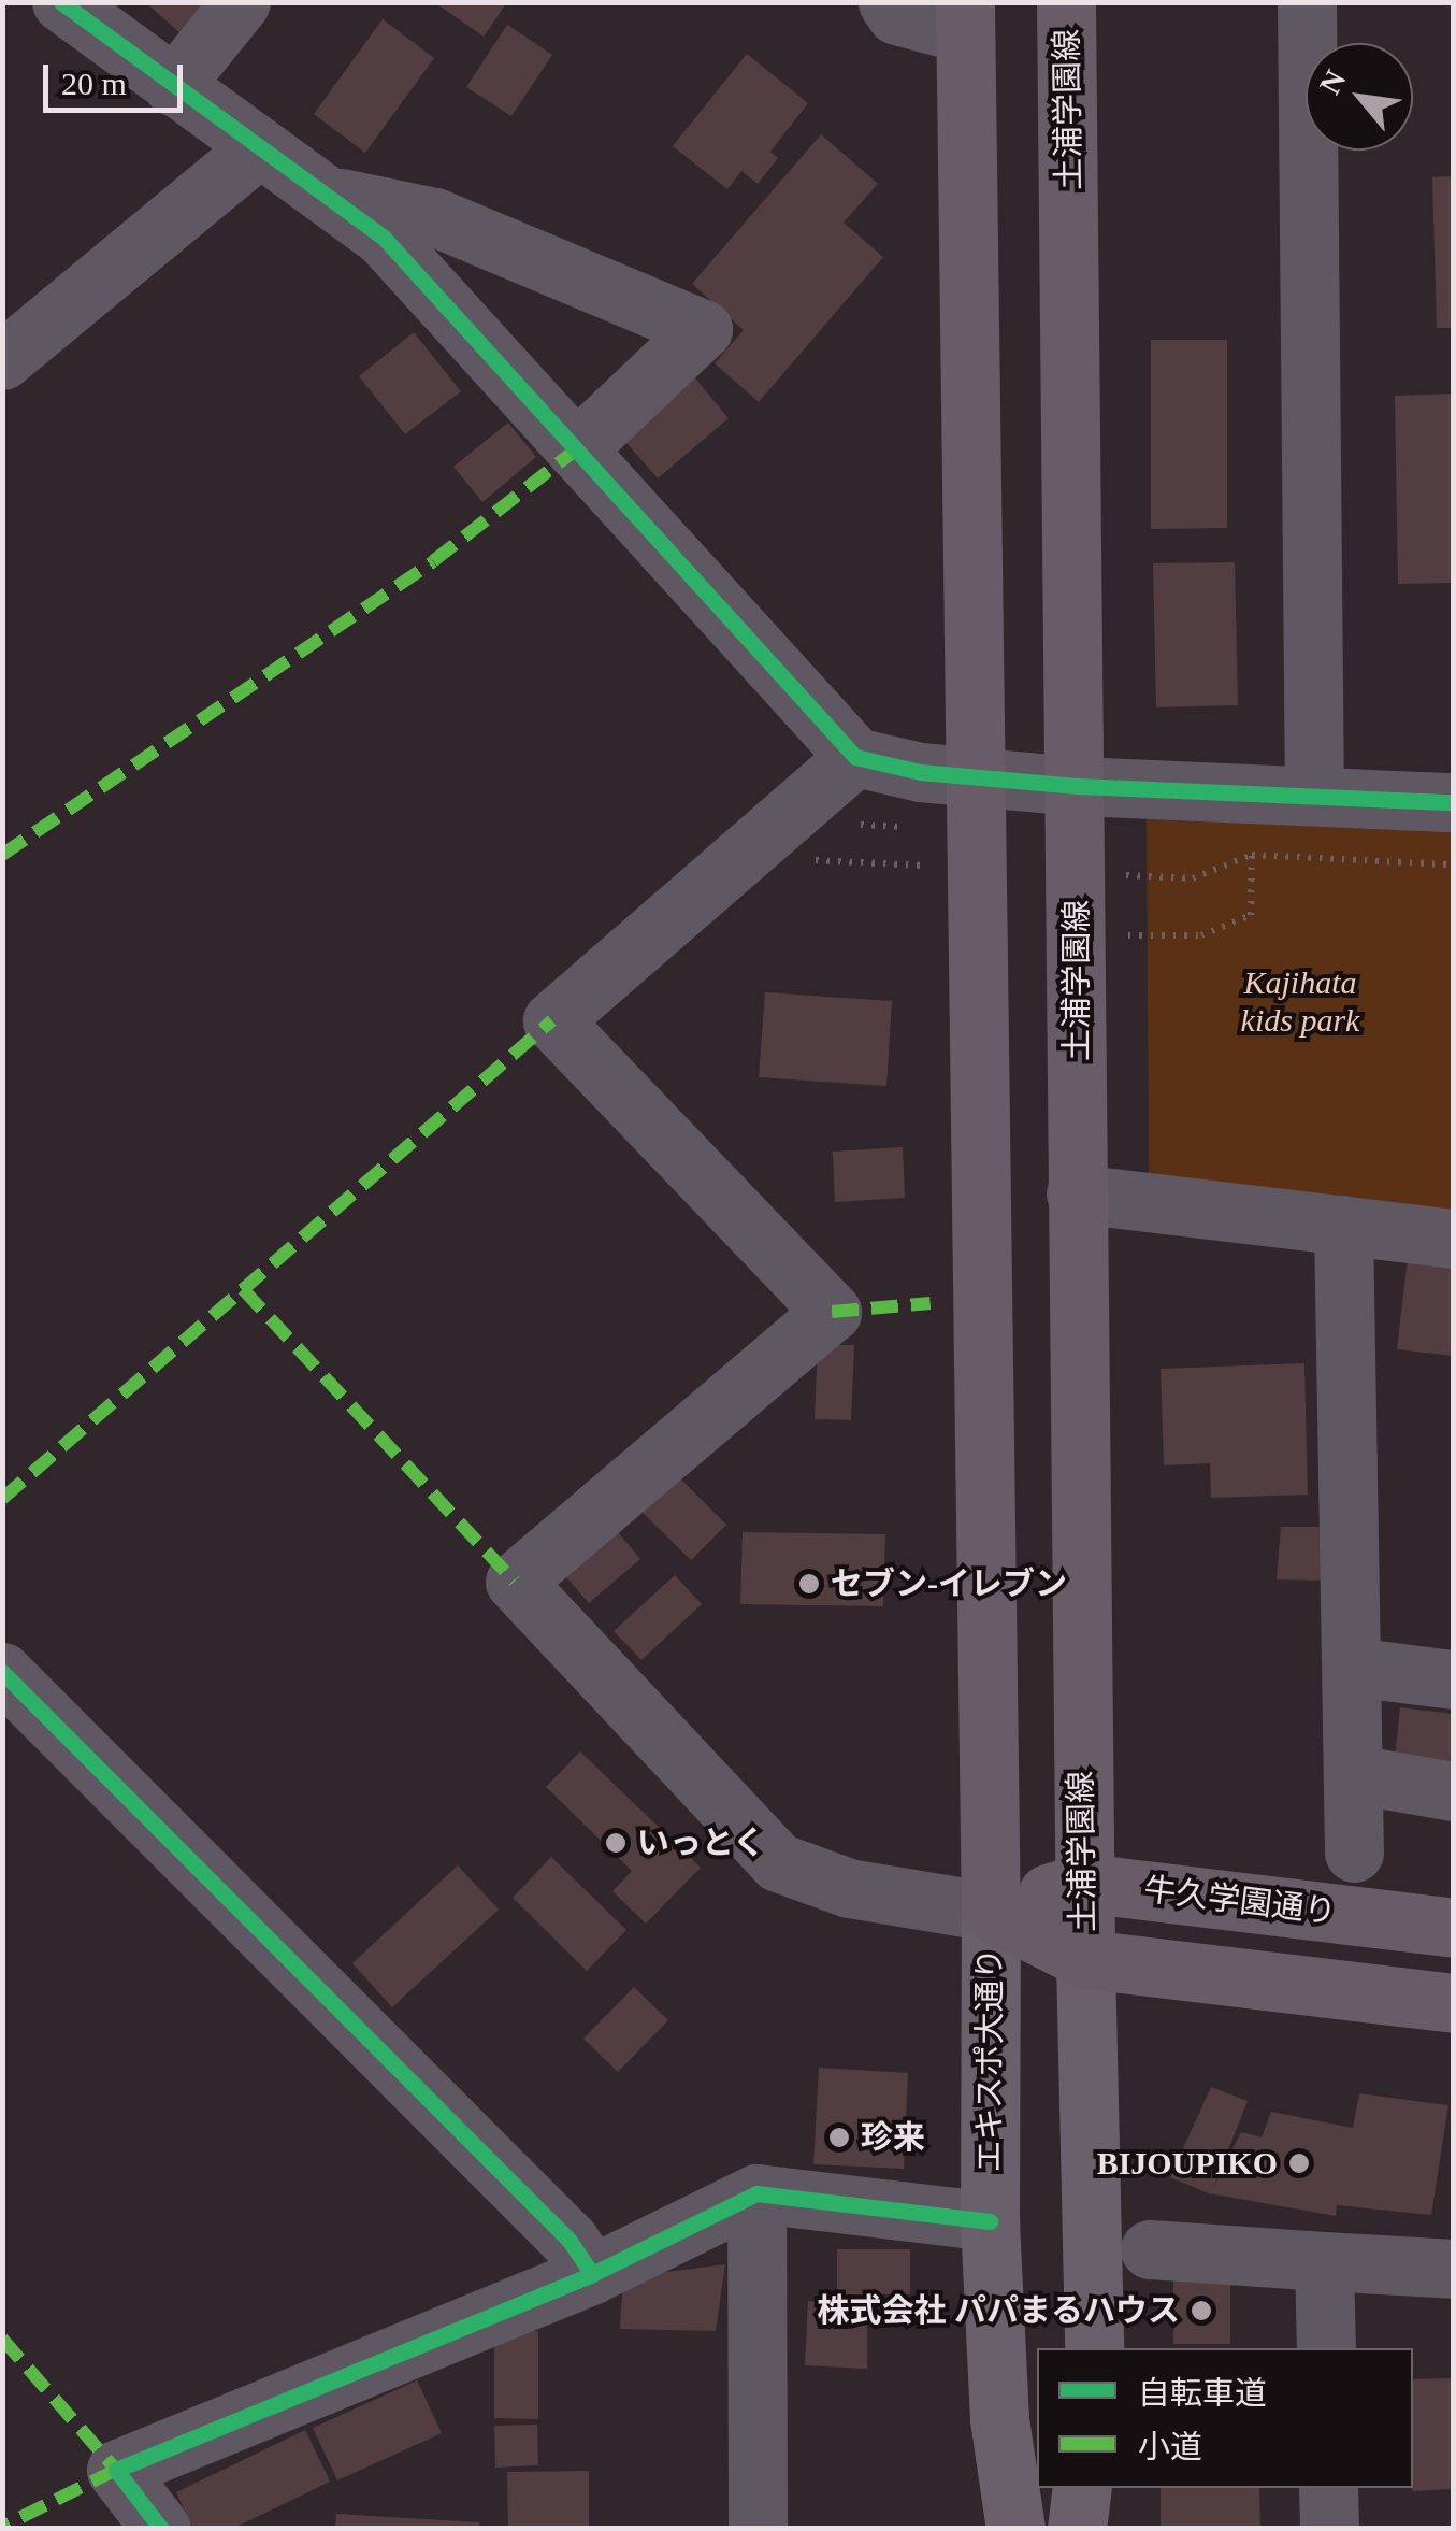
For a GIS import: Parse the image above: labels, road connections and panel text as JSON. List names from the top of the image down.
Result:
{
  "streets": {
    "highway": ["土浦学園線", "牛久学園通り"],
    "main road": ["エキスポ大通り"]
  },
  "crossings": [
    ["土浦学園線", "牛久学園通り"],
    ["牛久学園通り", "エキスポ大通り"]
  ],
  "parks": ["Kajihata kids park"],
  "places": [
    "セブン-イレブン",
    "いっとく",
    "珍来",
    "BIJOUPIKO",
    "株式会社 パパまるハウス"
  ],
  "legend": ["自転車道", "小道"],
  "scale_bar": "20 m",
  "north": "top left"
}
